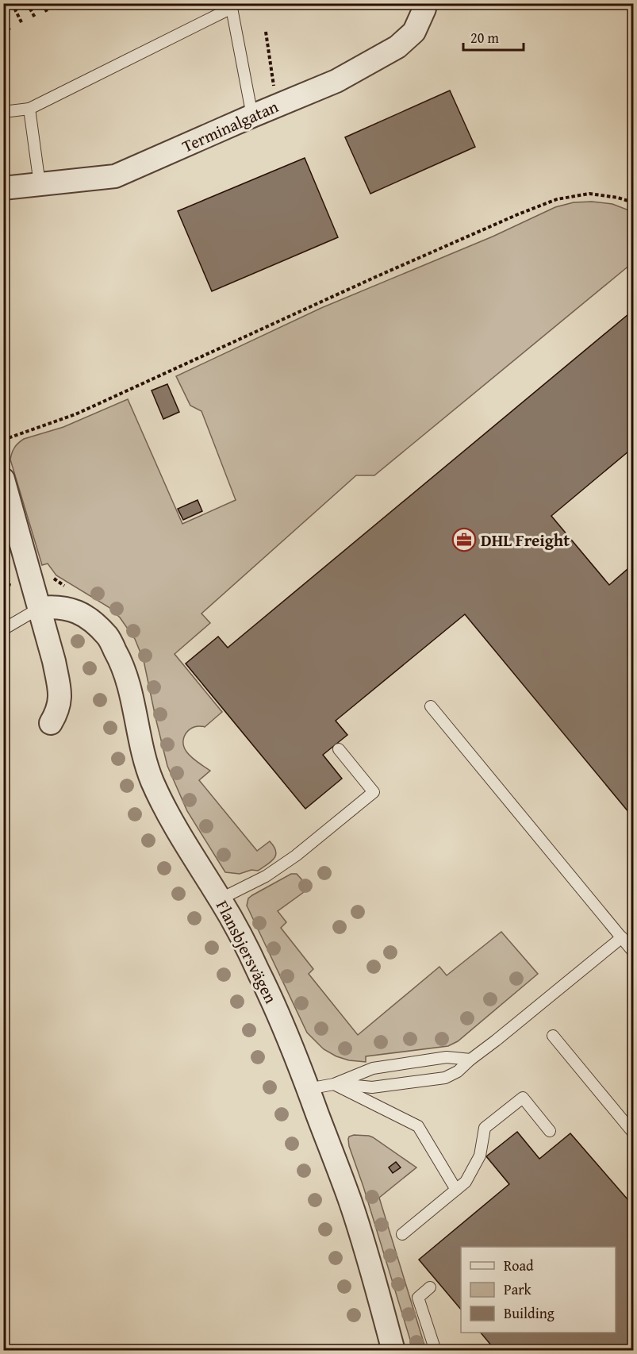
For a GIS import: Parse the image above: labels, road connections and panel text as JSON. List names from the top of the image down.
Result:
{
  "streets": {
    "street": ["Terminalgatan", "Flansbjersvägen"]
  },
  "places": {
    "office": ["DHL Freight"]
  },
  "legend": ["Road", "Park", "Building"],
  "scale_bar": "20 m"
}
